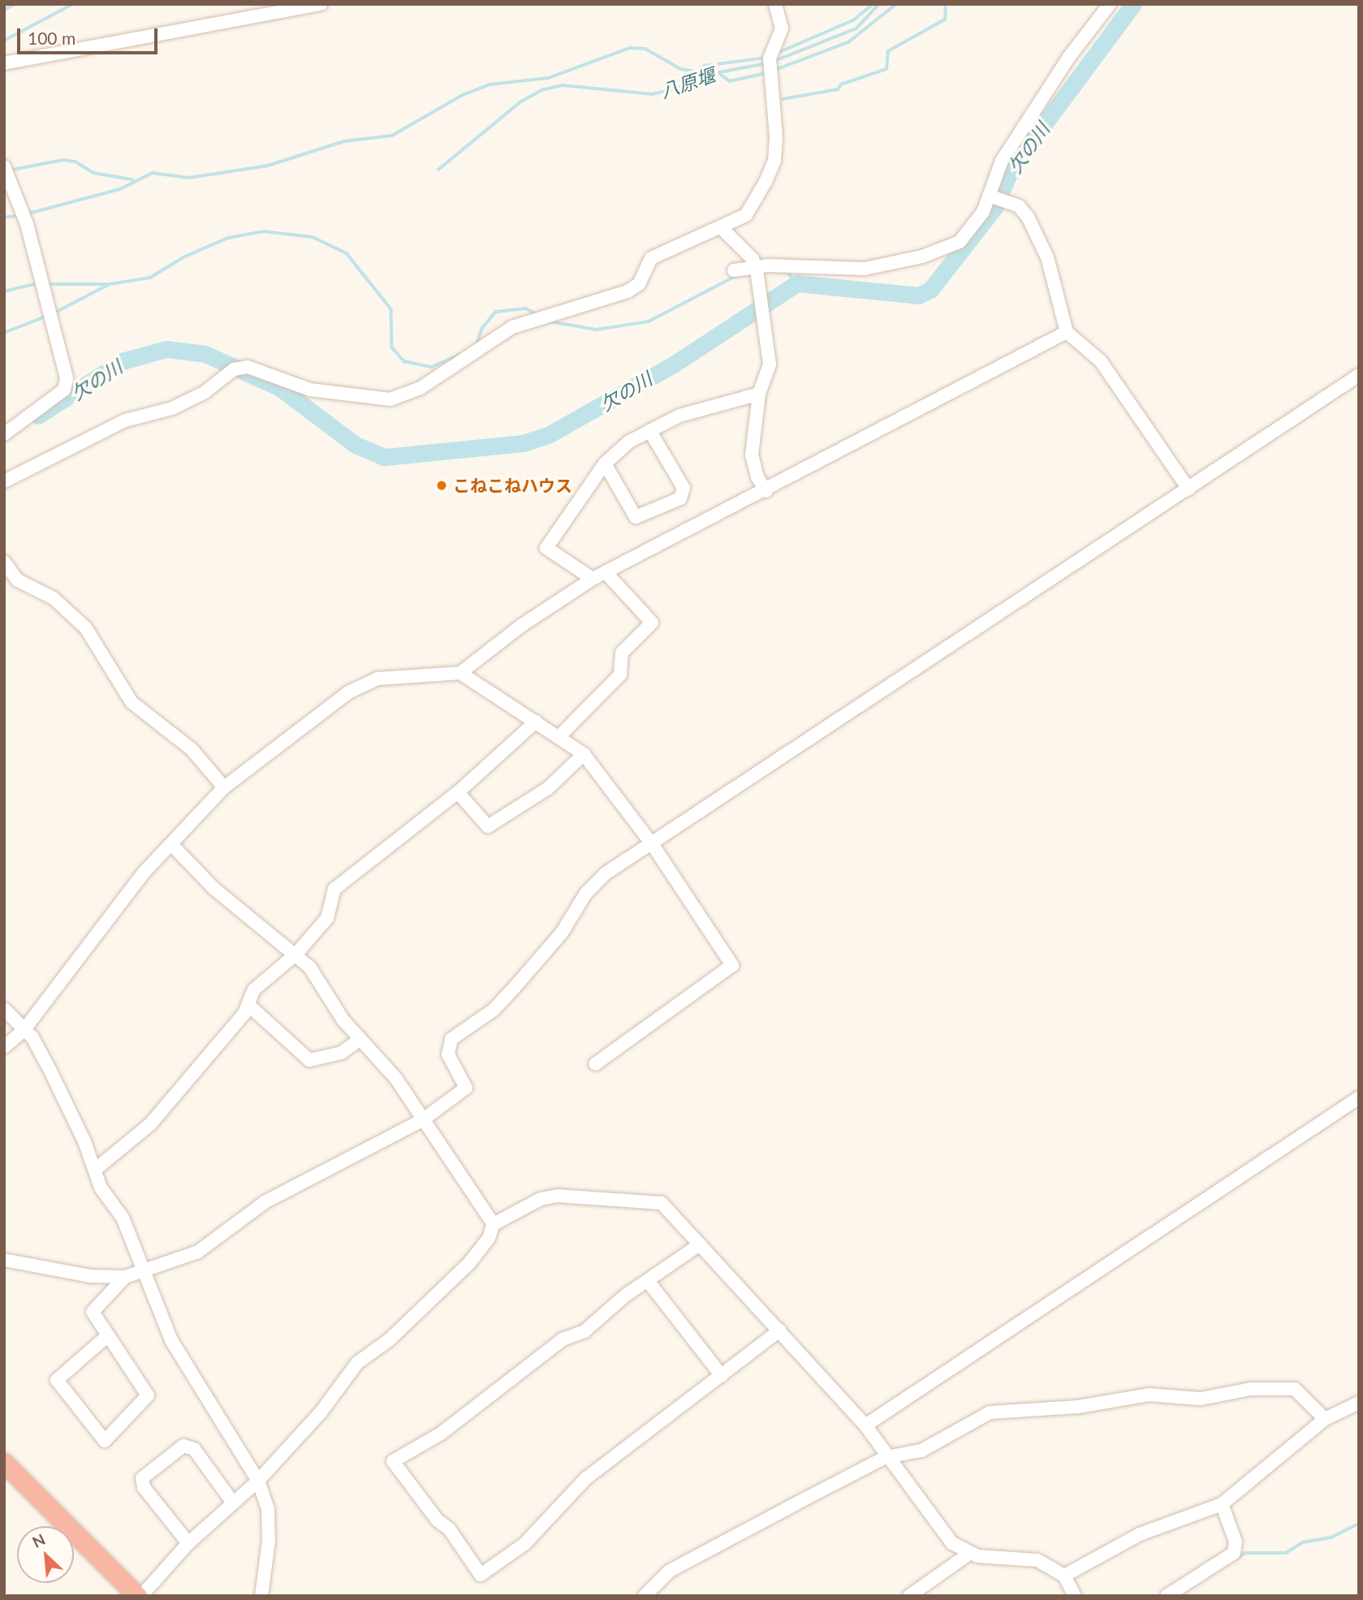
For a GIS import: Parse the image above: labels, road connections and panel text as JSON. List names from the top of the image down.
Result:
{
  "water": ["八原堰", "欠の川"],
  "places": ["こねこねハウス"],
  "scale_bar": "100 m",
  "north": "top left"
}
